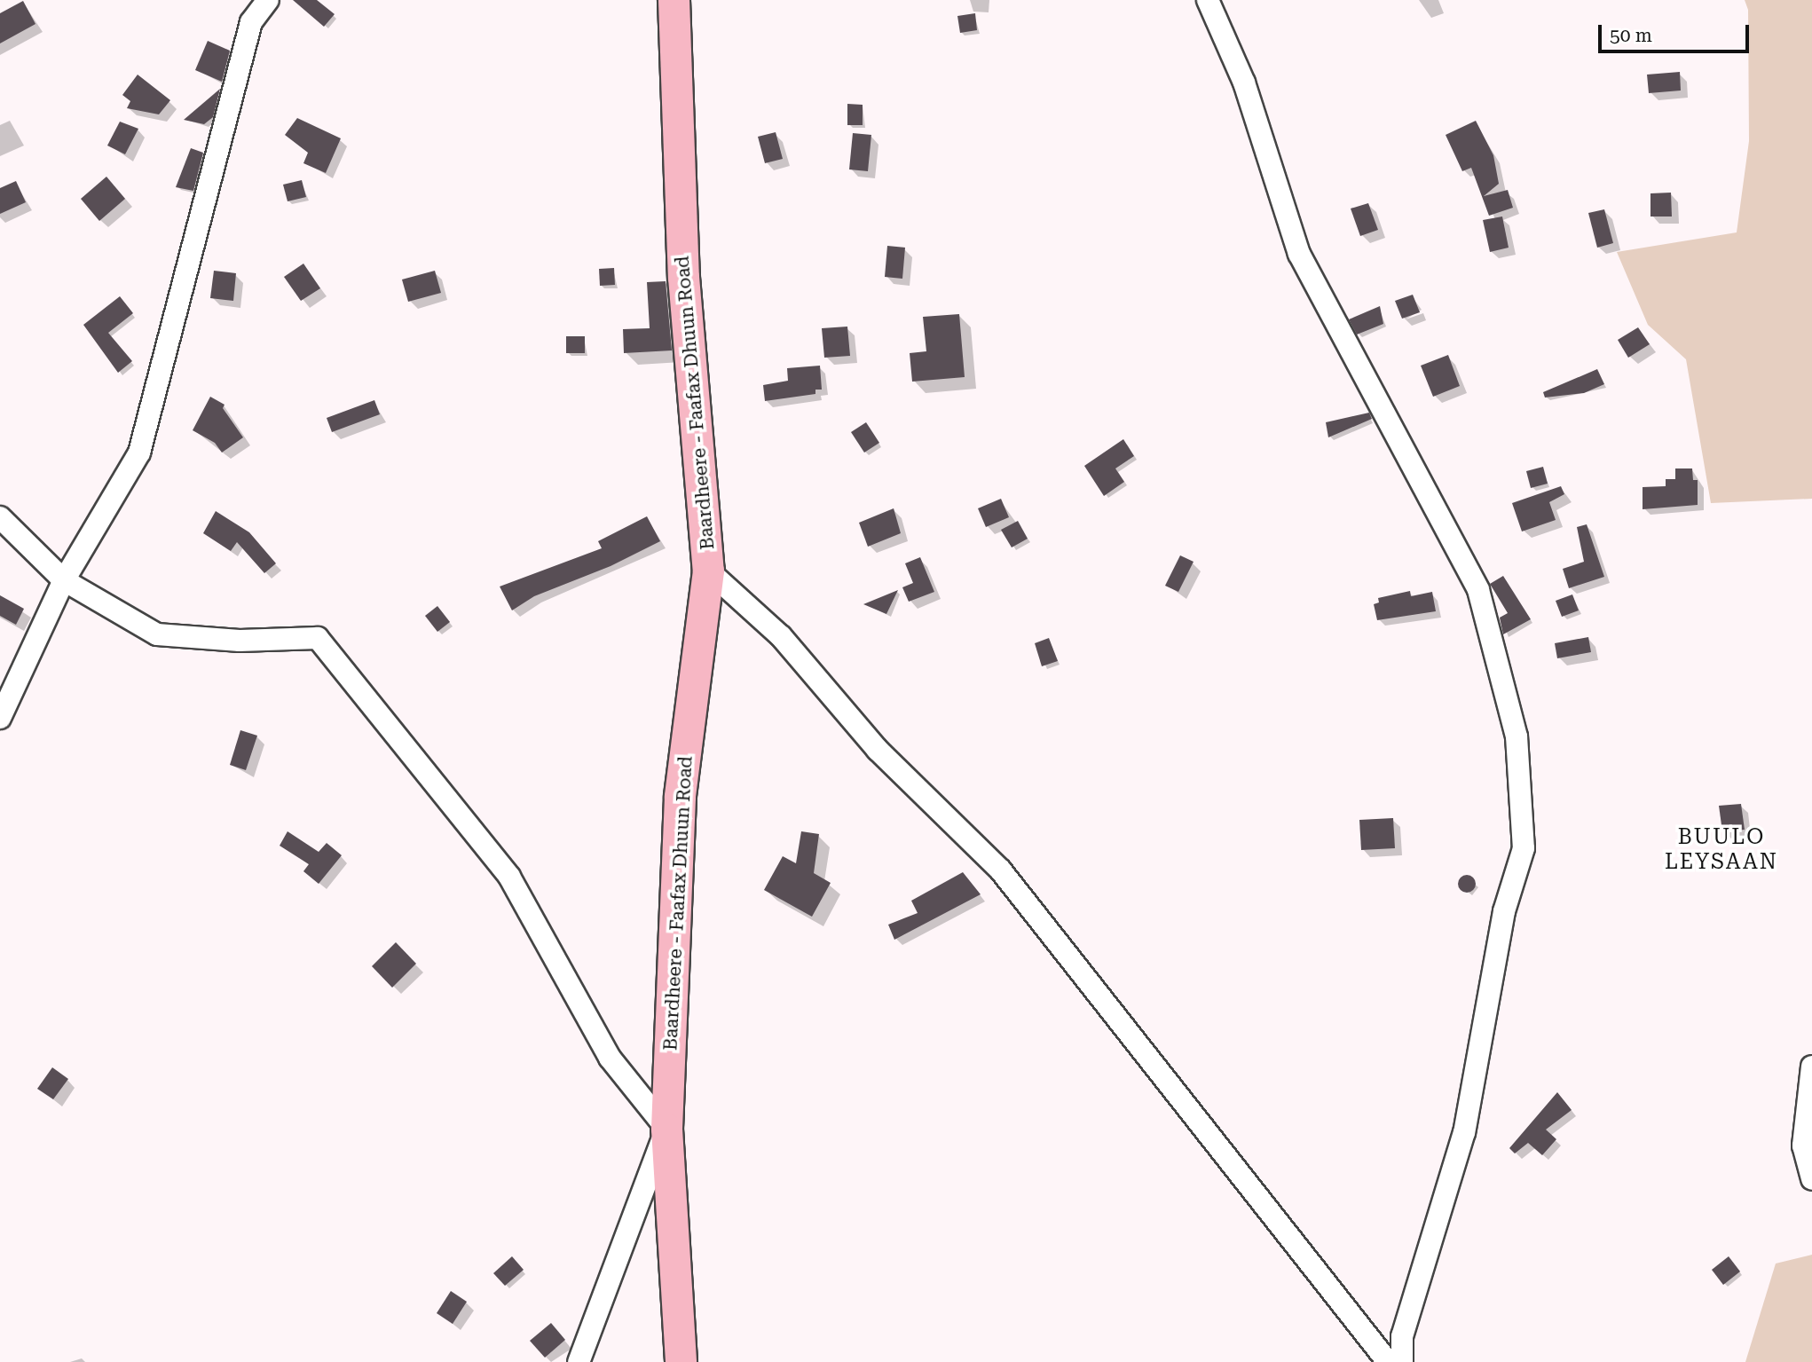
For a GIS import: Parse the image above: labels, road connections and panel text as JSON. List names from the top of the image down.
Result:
{
  "streets": {
    "main road": ["Baardheere - Faafax Dhuun Road"]
  },
  "districts": ["BUULO LEYSAAN"],
  "scale_bar": "50 m"
}
